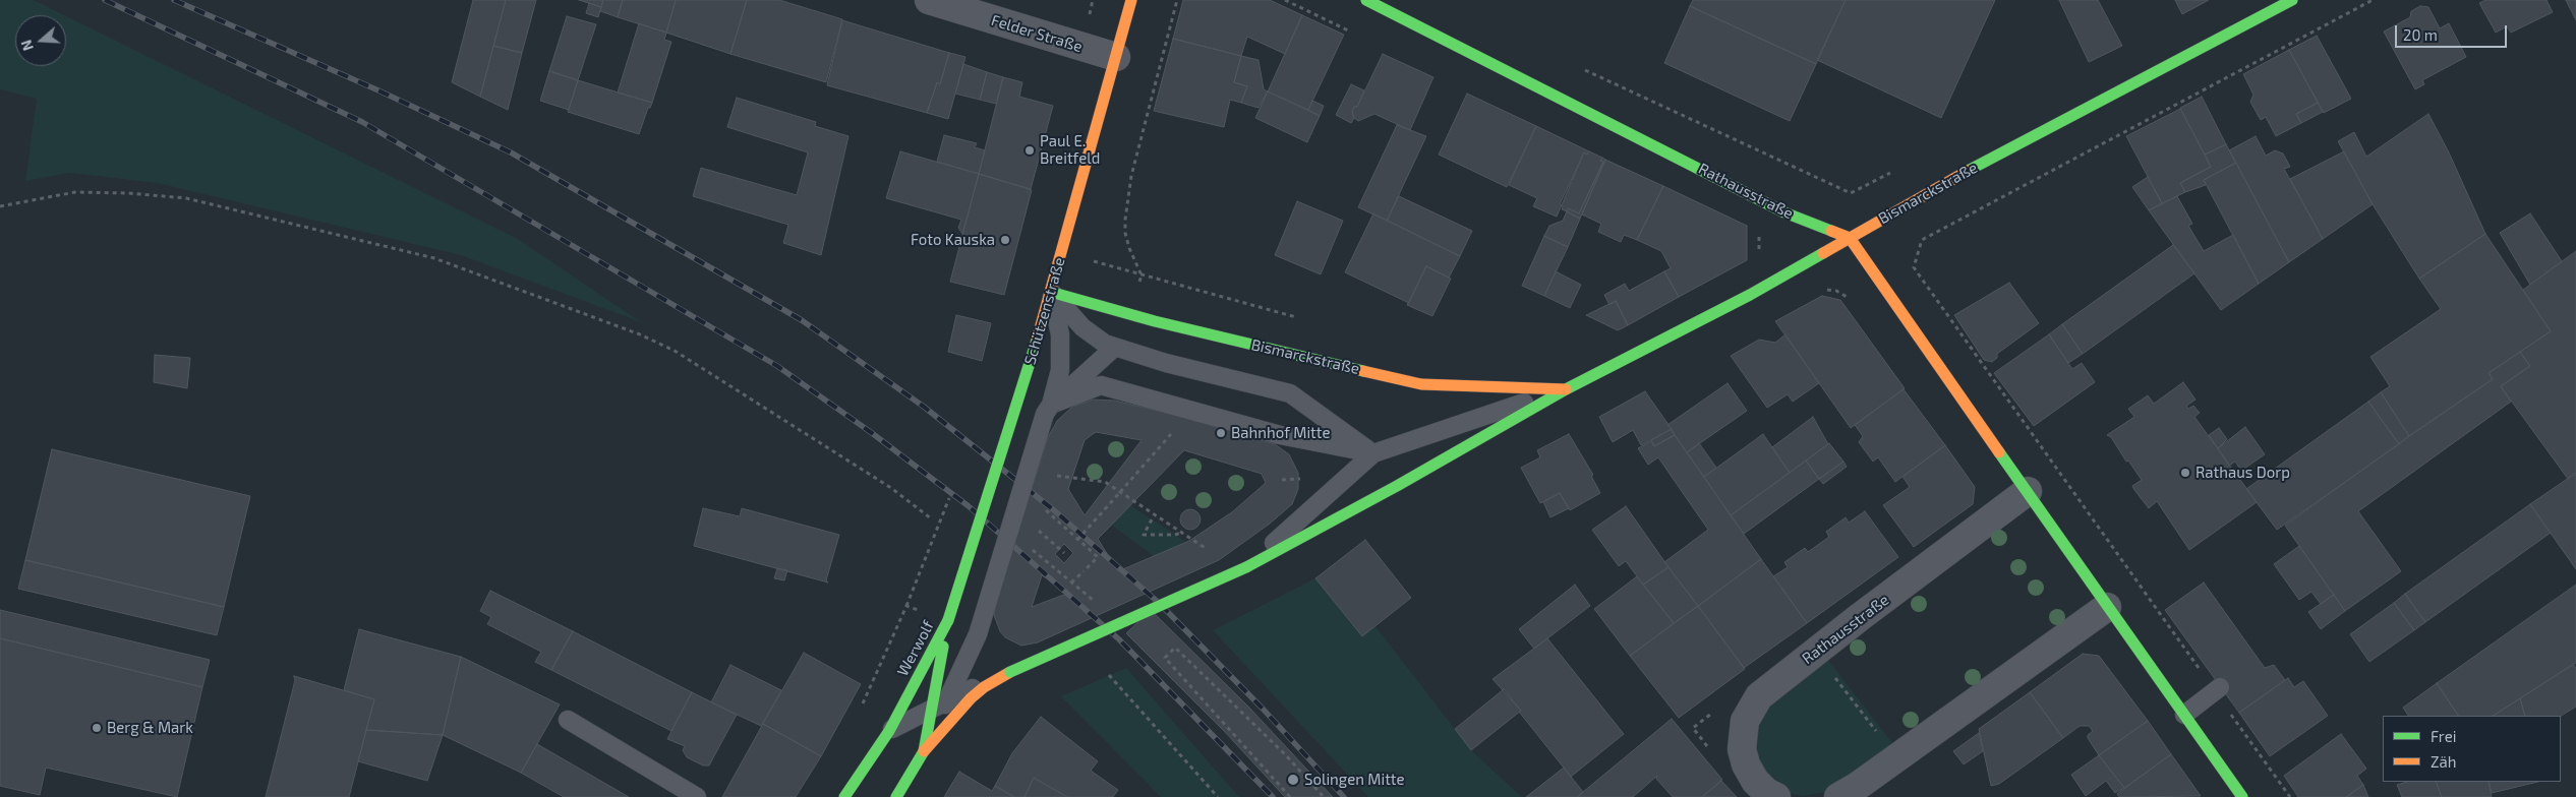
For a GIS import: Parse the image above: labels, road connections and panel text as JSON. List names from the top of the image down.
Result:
{
  "streets": {
    "main road": [
      "Rathausstraße",
      "Bismarckstraße",
      "Schützenstraße",
      "Werwolf"
    ],
    "street": ["Felder Straße"]
  },
  "crossings": [
    ["Felder Straße", "Schützenstraße"],
    ["Rathausstraße", "Bismarckstraße"],
    ["Bismarckstraße", "Schützenstraße"],
    ["Schützenstraße", "Werwolf"]
  ],
  "places": [
    "Paul E. Breitfeld",
    "Foto Kauska",
    "Bahnhof Mitte",
    "Rathaus Dorp",
    "Berg & Mark",
    "Solingen Mitte"
  ],
  "legend": ["Frei", "Zäh"],
  "scale_bar": "20 m",
  "north": "left"
}
